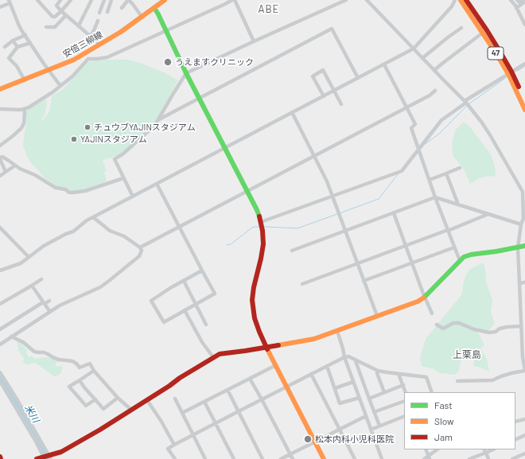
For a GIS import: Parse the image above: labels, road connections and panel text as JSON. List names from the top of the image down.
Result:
{
  "streets": {
    "street": ["安倍三柳線", "47"]
  },
  "districts": ["ABE", "上栗島"],
  "water": ["米川"],
  "places": [
    "うえますクリニック",
    "チュウブYAJINスタジアム",
    "YAJINスタジアム",
    "松本内科小児科医院"
  ],
  "legend": ["Fast", "Slow", "Jam"]
}
